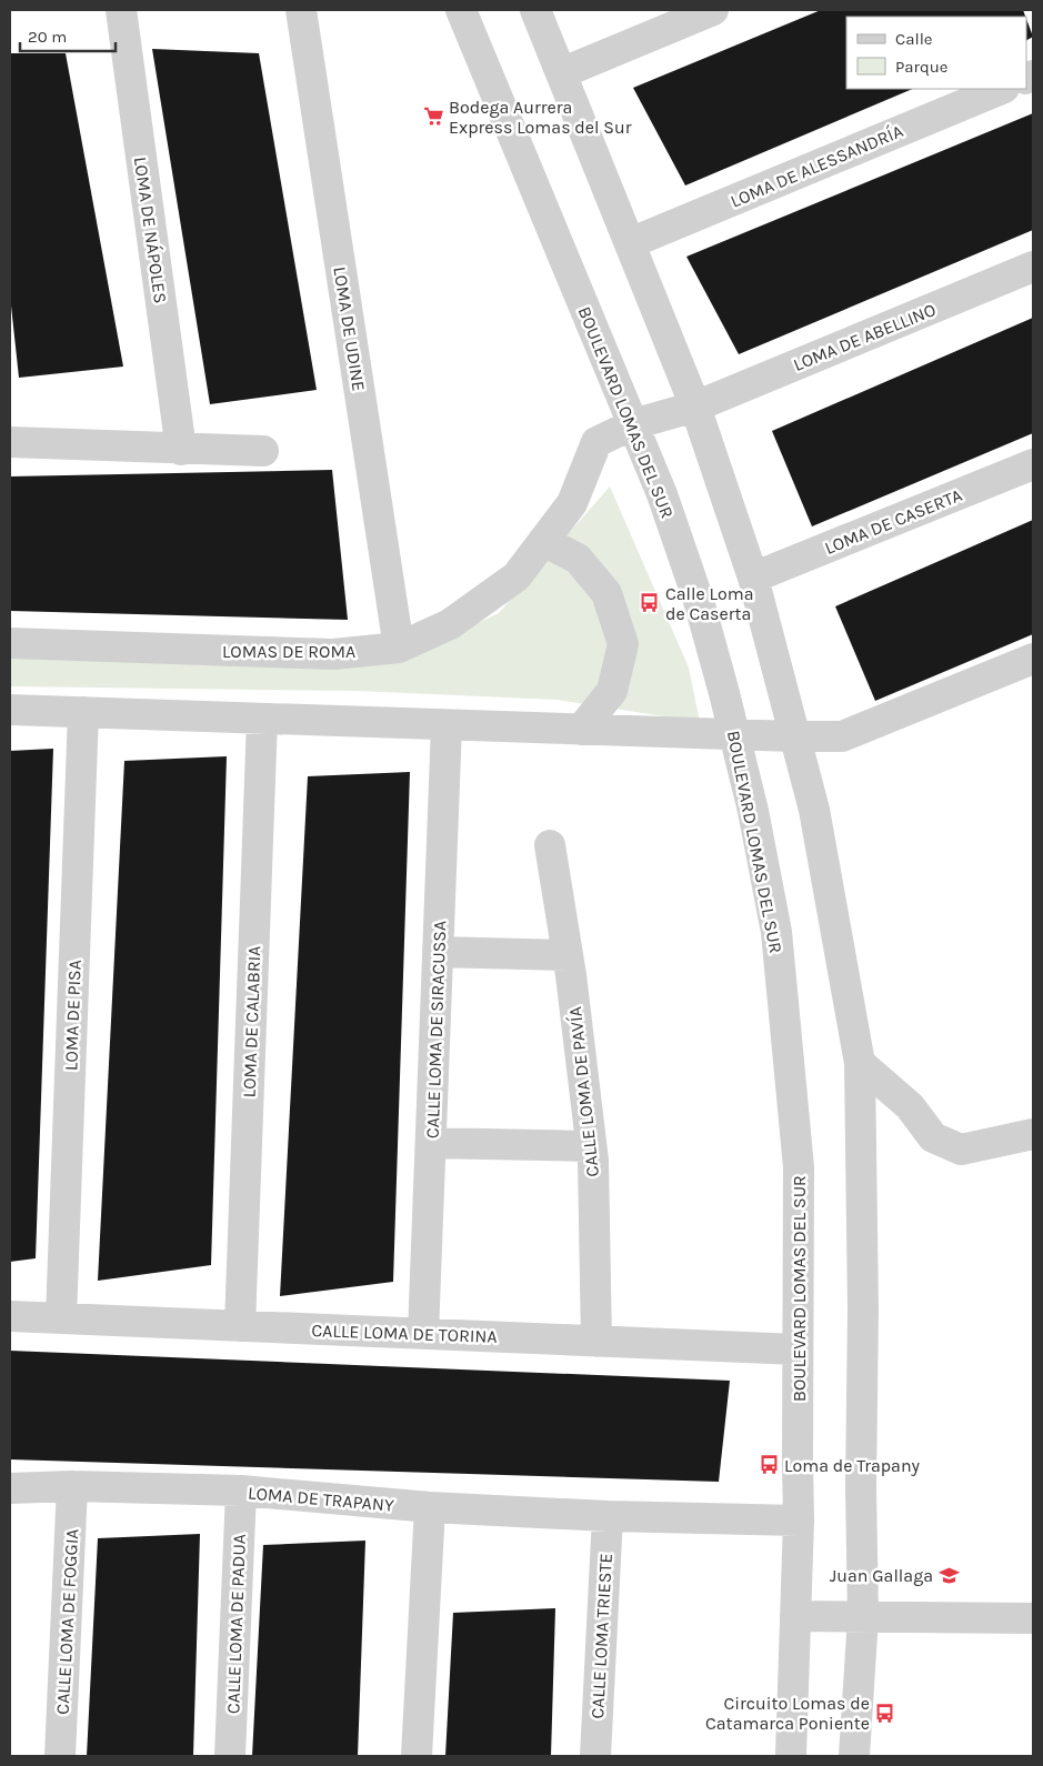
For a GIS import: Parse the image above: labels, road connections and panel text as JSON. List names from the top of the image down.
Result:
{
  "streets": {
    "street": [
      "LOMA DE ALESSANDRÍA",
      "LOMA DE NÁPOLES",
      "LOMA DE UDINE",
      "LOMA DE ABELLINO",
      "BOULEVARD LOMAS DEL SUR",
      "LOMA DE CASERTA",
      "LOMAS DE ROMA",
      "LOMA DE PISA",
      "LOMA DE CALABRIA",
      "CALLE LOMA DE SIRACUSSA",
      "CALLE LOMA DE PAVÍA",
      "CALLE LOMA DE TORINA",
      "LOMA DE TRAPANY",
      "CALLE LOMA DE FOGGIA",
      "CALLE LOMA DE PADUA",
      "CALLE LOMA TRIESTE"
    ]
  },
  "crossings": [
    ["LOMA DE UDINE", "LOMAS DE ROMA"],
    ["LOMA DE ABELLINO", "LOMAS DE ROMA"],
    ["BOULEVARD LOMAS DEL SUR", "LOMAS DE ROMA"],
    ["BOULEVARD LOMAS DEL SUR", "CALLE LOMA DE TORINA"],
    ["BOULEVARD LOMAS DEL SUR", "LOMA DE TRAPANY"],
    ["LOMA DE PISA", "CALLE LOMA DE TORINA"],
    ["LOMA DE CALABRIA", "CALLE LOMA DE TORINA"],
    ["CALLE LOMA DE SIRACUSSA", "CALLE LOMA DE TORINA"],
    ["CALLE LOMA DE PAVÍA", "CALLE LOMA DE TORINA"],
    ["LOMA DE TRAPANY", "CALLE LOMA DE FOGGIA"],
    ["LOMA DE TRAPANY", "CALLE LOMA DE PADUA"],
    ["LOMA DE TRAPANY", "CALLE LOMA TRIESTE"]
  ],
  "places": {
    "supermarket": ["Bodega Aurrera Express Lomas del Sur"],
    "bus stop": ["Calle Loma de Caserta", "Loma de Trapany", "Circuito Lomas de Catamarca Poniente"],
    "school or university": ["Juan Gallaga"]
  },
  "legend": ["Calle", "Parque"],
  "scale_bar": "20 m"
}
